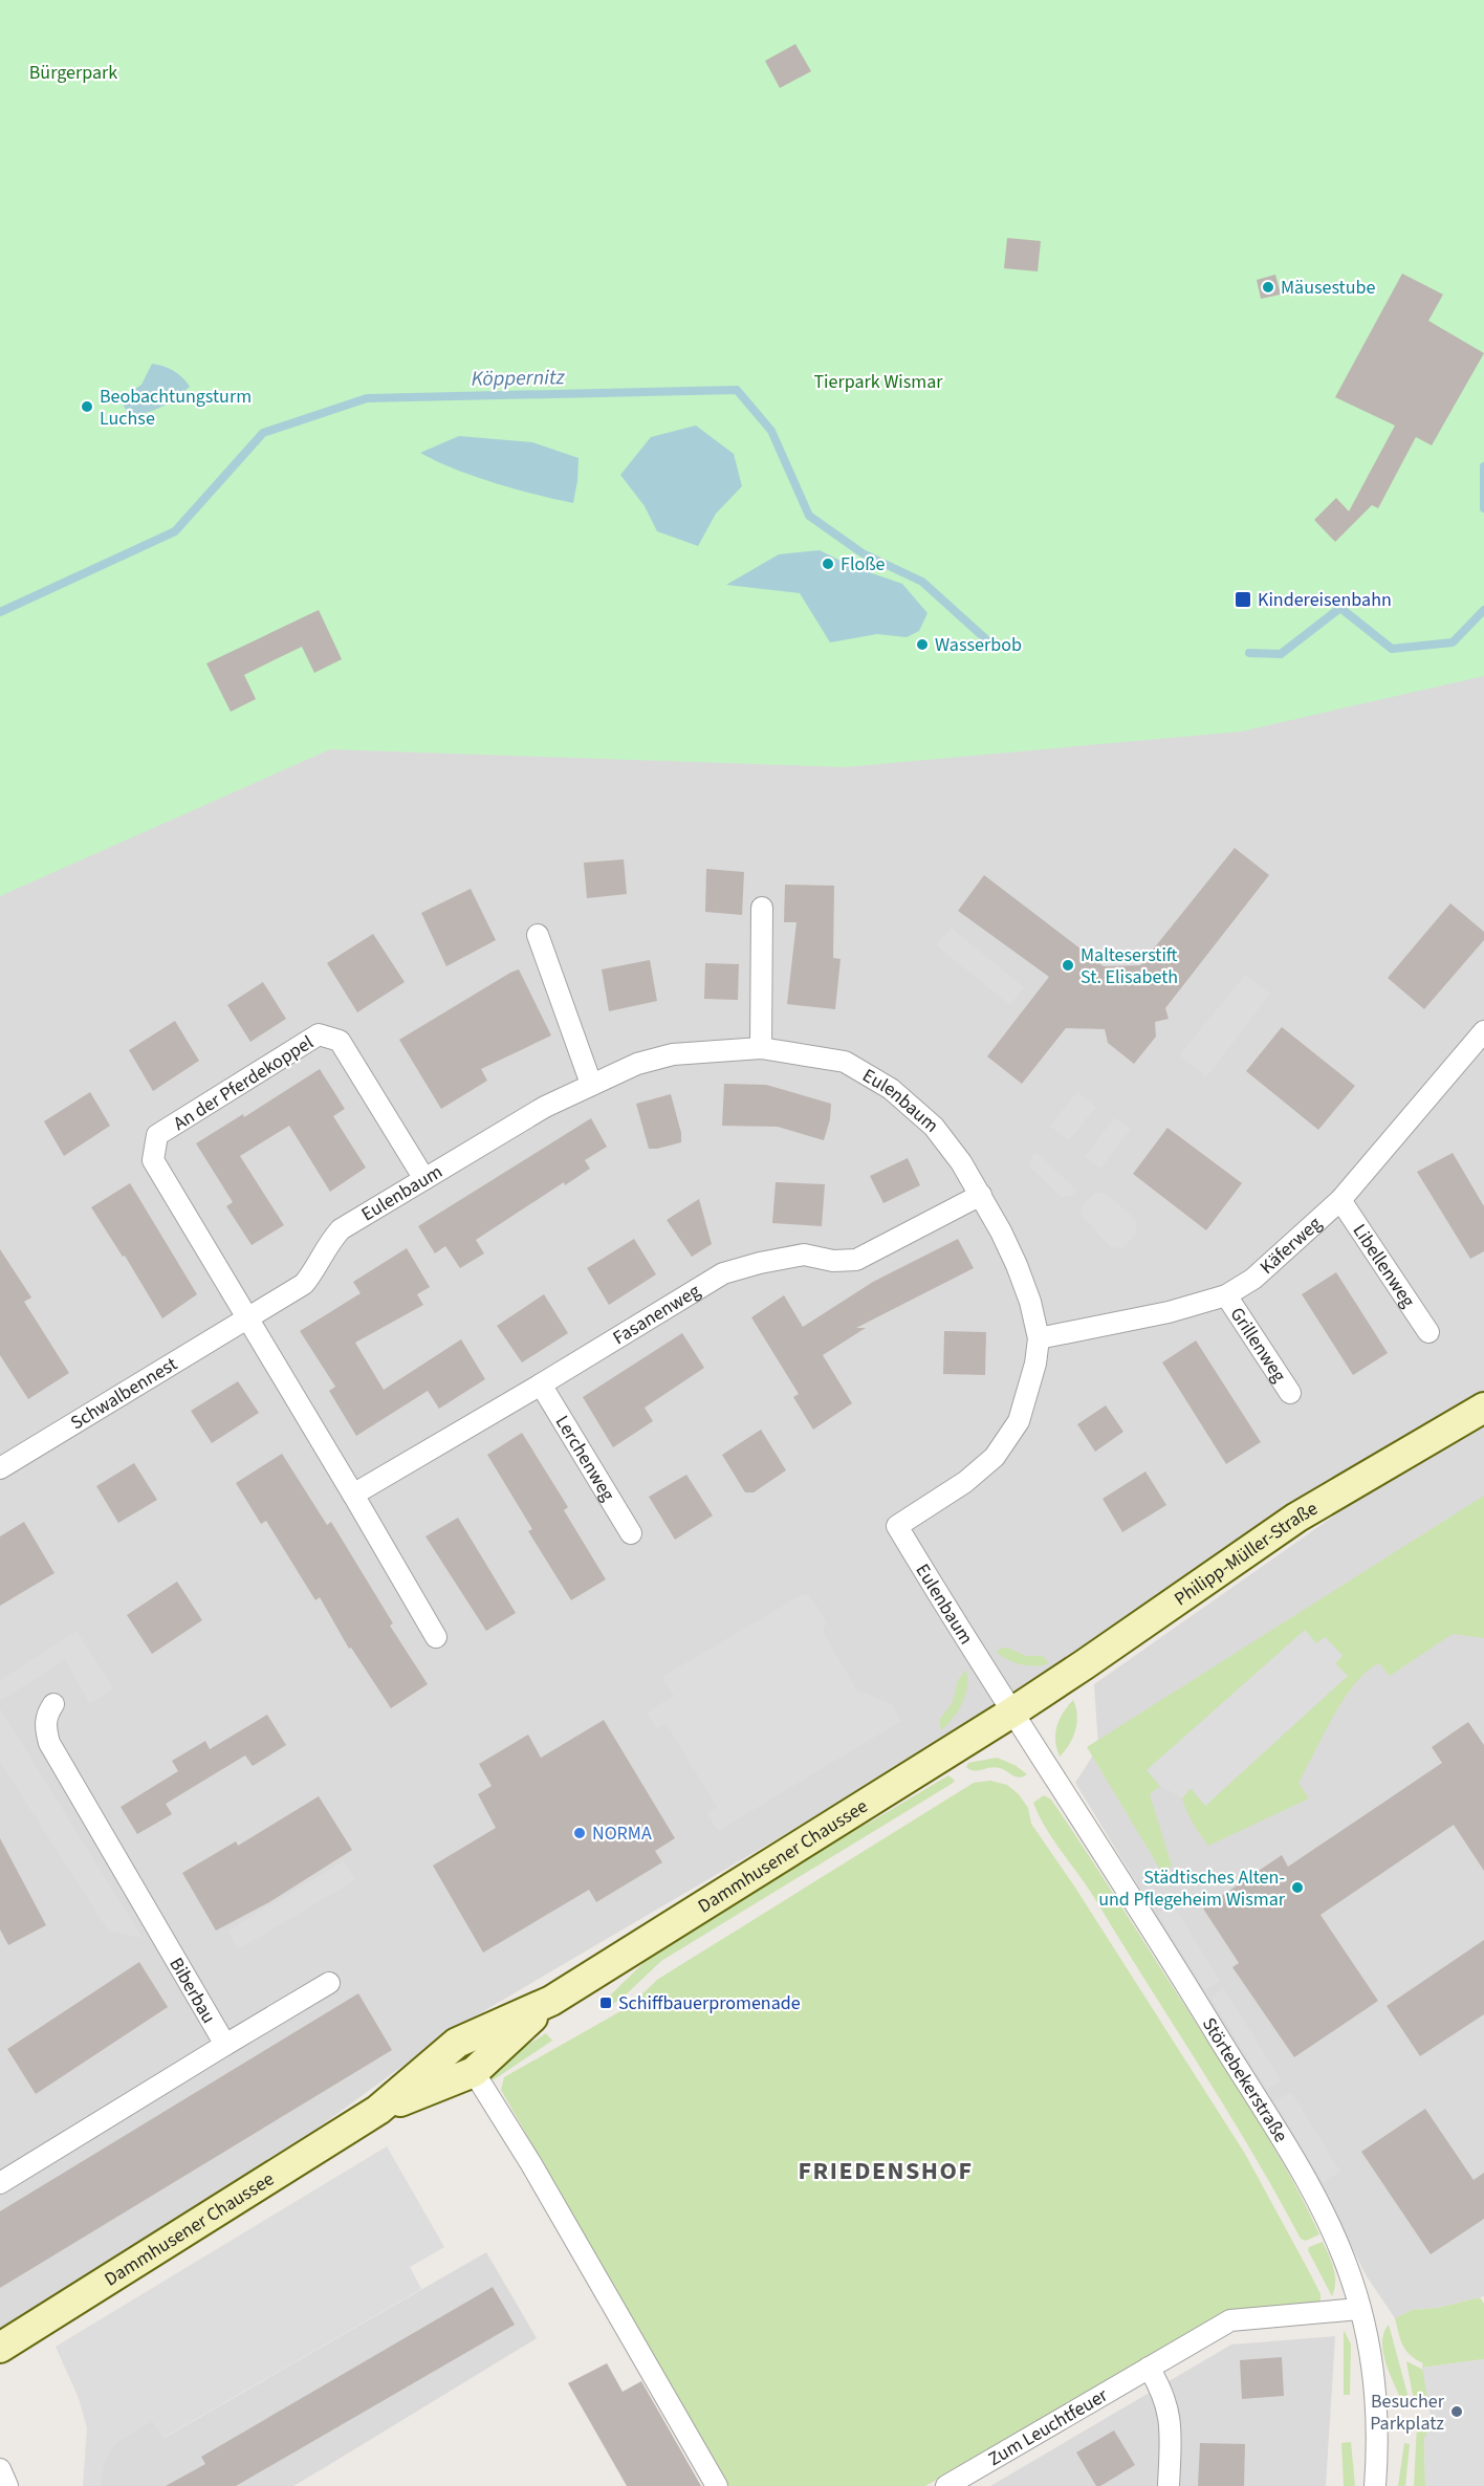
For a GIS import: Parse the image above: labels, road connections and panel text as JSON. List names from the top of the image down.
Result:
{
  "streets": {
    "street": [
      "An der Pferdekoppel",
      "Eulenbaum",
      "Käferweg",
      "Libellenweg",
      "Fasanenweg",
      "Grillenweg",
      "Schwalbennest",
      "Lerchenweg",
      "Philipp-Müller-Straße",
      "Dammhusener Chaussee",
      "Biberbau",
      "Störtebekerstraße",
      "Zum Leuchtfeuer"
    ]
  },
  "crossings": [
    ["An der Pferdekoppel", "Eulenbaum"],
    ["An der Pferdekoppel", "Schwalbennest"],
    ["Eulenbaum", "Käferweg"],
    ["Eulenbaum", "Fasanenweg"],
    ["Eulenbaum", "Schwalbennest"],
    ["Eulenbaum", "Philipp-Müller-Straße"],
    ["Eulenbaum", "Dammhusener Chaussee"],
    ["Eulenbaum", "Störtebekerstraße"],
    ["Käferweg", "Libellenweg"],
    ["Käferweg", "Grillenweg"],
    ["Fasanenweg", "Lerchenweg"],
    ["Philipp-Müller-Straße", "Dammhusener Chaussee"],
    ["Philipp-Müller-Straße", "Störtebekerstraße"],
    ["Dammhusener Chaussee", "Störtebekerstraße"],
    ["Störtebekerstraße", "Zum Leuchtfeuer"]
  ],
  "districts": ["FRIEDENSHOF"],
  "water": ["Köppernitz"],
  "parks": ["Bürgerpark", "Tierpark Wismar"],
  "places": {
    "other": [
      "Mäusestube",
      "Beobachtungsturm Luchse",
      "Floße",
      "Wasserbob",
      "Malteserstift St. Elisabeth",
      "NORMA",
      "Städtisches Alten- und Pflegeheim Wismar",
      "Besucher Parkplatz"
    ],
    "transit": ["Kindereisenbahn", "Schiffbauerpromenade"]
  }
}
